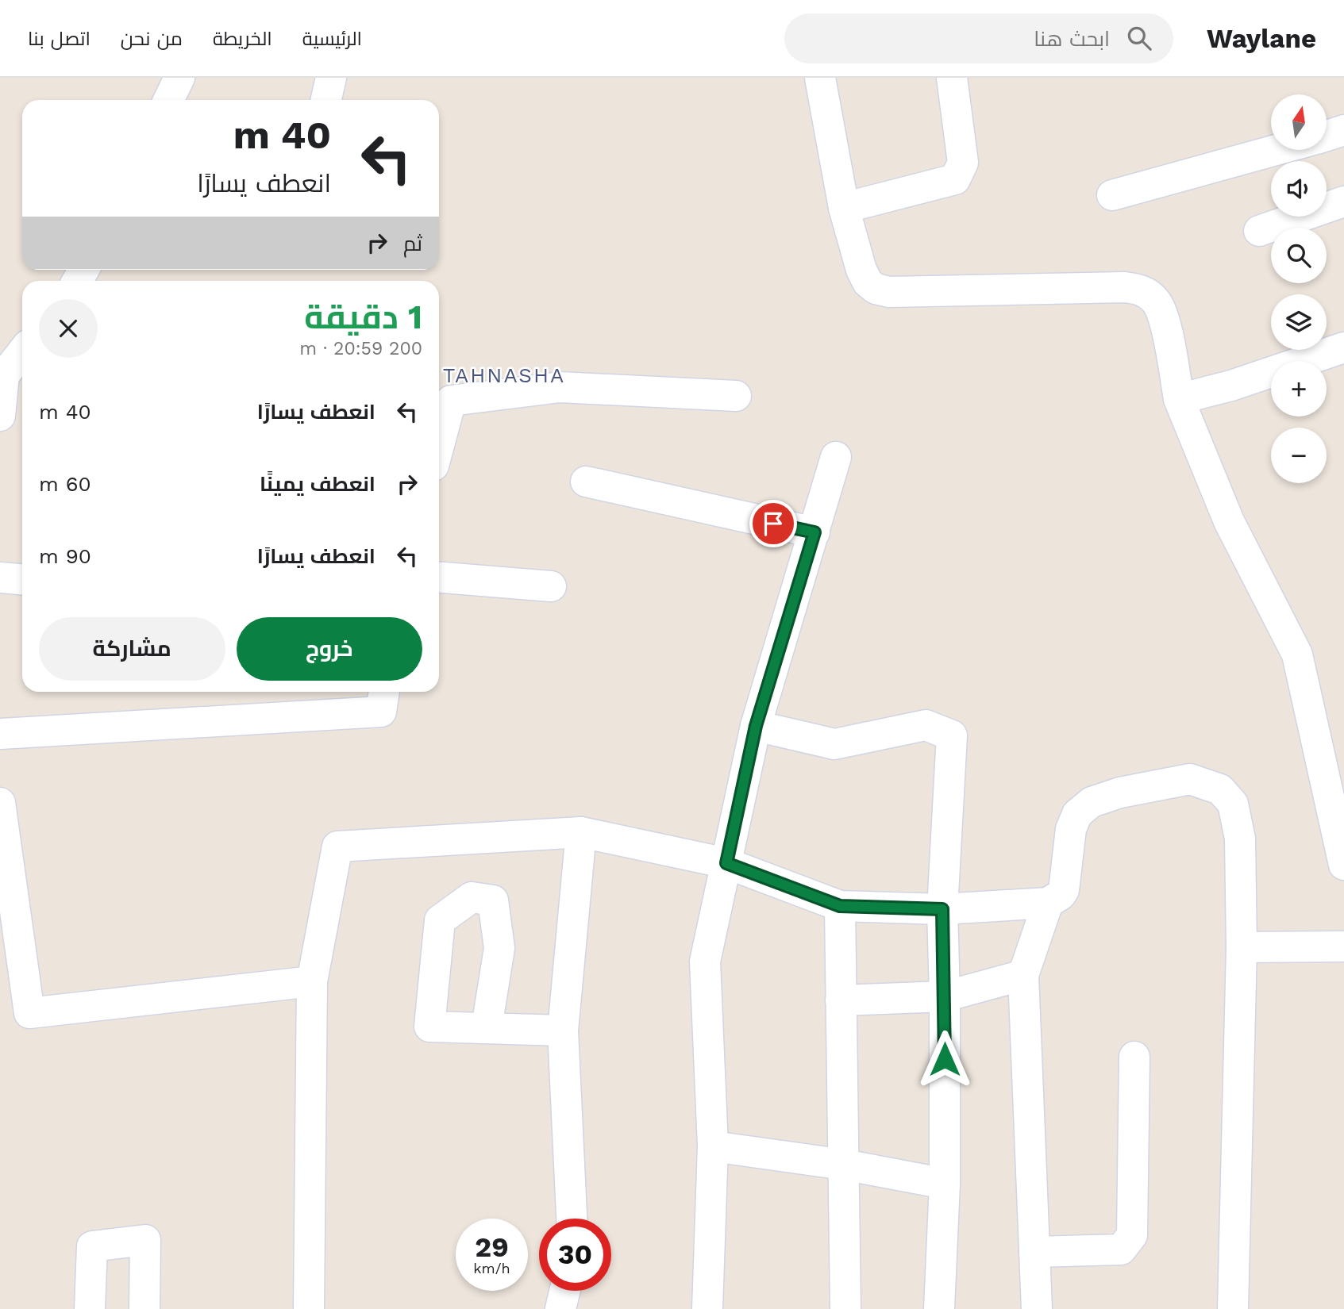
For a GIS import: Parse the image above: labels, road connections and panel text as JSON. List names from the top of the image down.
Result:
{
  "districts": ["TAHNASHA"],
  "north": "top",
  "page": {
    "header": "Waylane",
    "search": "ابحث هنا",
    "nav": [
      "الرئيسية",
      "الخريطة",
      "من نحن",
      "اتصل بنا"
    ],
    "map_buttons": ["+", "−"],
    "turn": ["40 m", "انعطف يسارًا"],
    "then": "ثم",
    "heading": ["1 دقيقة", "200 m · 20:59"],
    "list": [
      {
        "name": "انعطف يسارًا",
        "value": "40 m"
      },
      {
        "name": "انعطف يمينًا",
        "value": "60 m"
      },
      {
        "name": "انعطف يسارًا",
        "value": "90 m"
      }
    ],
    "buttons": ["خروج", "مشاركة"],
    "speed": "29 km/h",
    "limit": "30"
  }
}
